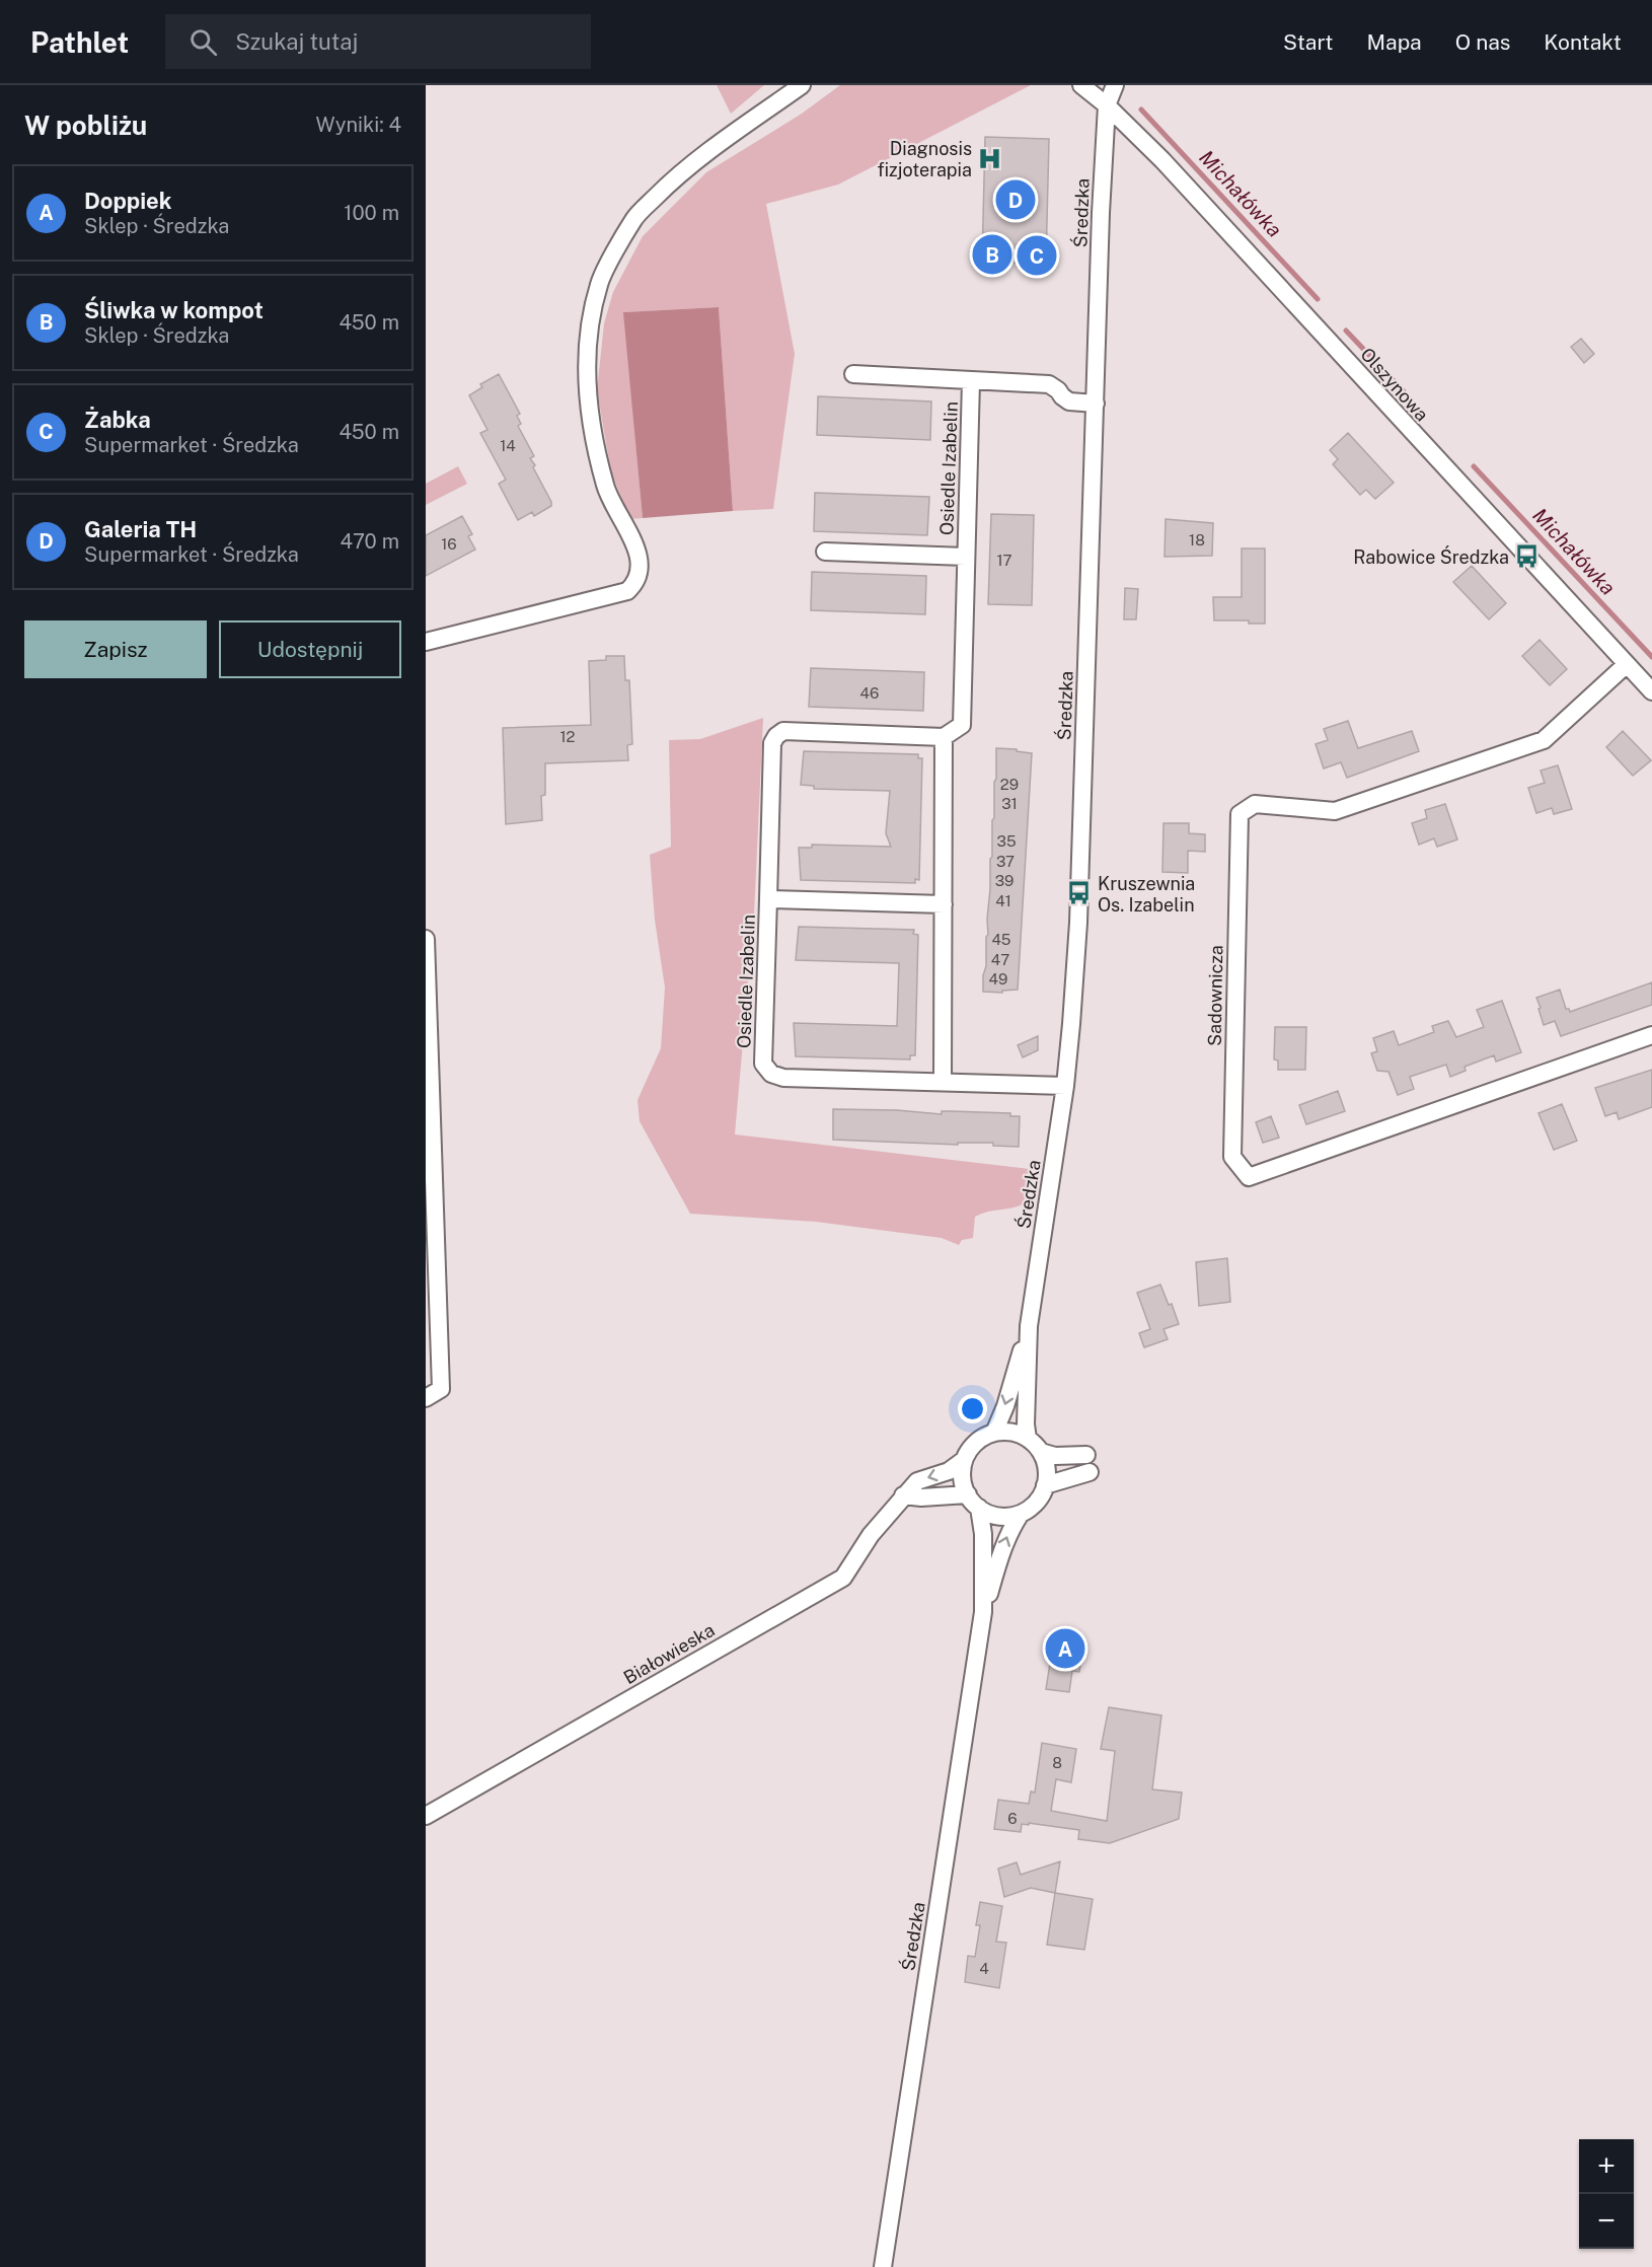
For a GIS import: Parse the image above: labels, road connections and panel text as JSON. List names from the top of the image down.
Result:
{
  "streets": {
    "street": [
      "Średzka",
      "Olszynowa",
      "Osiedle Izabelin",
      "Sadownicza",
      "Białowieska"
    ]
  },
  "crossings": [
    ["Średzka", "Olszynowa"],
    ["Średzka", "Osiedle Izabelin"],
    ["Średzka", "Białowieska"],
    ["Olszynowa", "Sadownicza"]
  ],
  "water": ["Michałówka"],
  "places": {
    "hospital": ["Diagnosis fizjoterapia"],
    "bus stop": ["Rabowice Średzka", "Kruszewnia Os. Izabelin"]
  },
  "house_numbers": [
    "14",
    "18",
    "16",
    "17",
    "46",
    "12",
    "29",
    "31",
    "35",
    "37",
    "39",
    "41",
    "45",
    "47",
    "49",
    "8",
    "6",
    "4"
  ],
  "page": {
    "header": "Pathlet",
    "search": "Szukaj tutaj",
    "nav": [
      "Start",
      "Mapa",
      "O nas",
      "Kontakt"
    ],
    "heading": ["W pobliżu", "Wyniki: 4"],
    "list": [
      {
        "mark": "A",
        "name": "Doppiek",
        "note": "Sklep · Średzka",
        "value": "100 m"
      },
      {
        "mark": "B",
        "name": "Śliwka w kompot",
        "note": "Sklep · Średzka",
        "value": "450 m"
      },
      {
        "mark": "C",
        "name": "Żabka",
        "note": "Supermarket · Średzka",
        "value": "450 m"
      },
      {
        "mark": "D",
        "name": "Galeria TH",
        "note": "Supermarket · Średzka",
        "value": "470 m"
      }
    ],
    "pins": [
      "D",
      "B",
      "C",
      "A"
    ],
    "buttons": ["Zapisz", "Udostępnij"],
    "map_buttons": ["+", "−"]
  }
}
